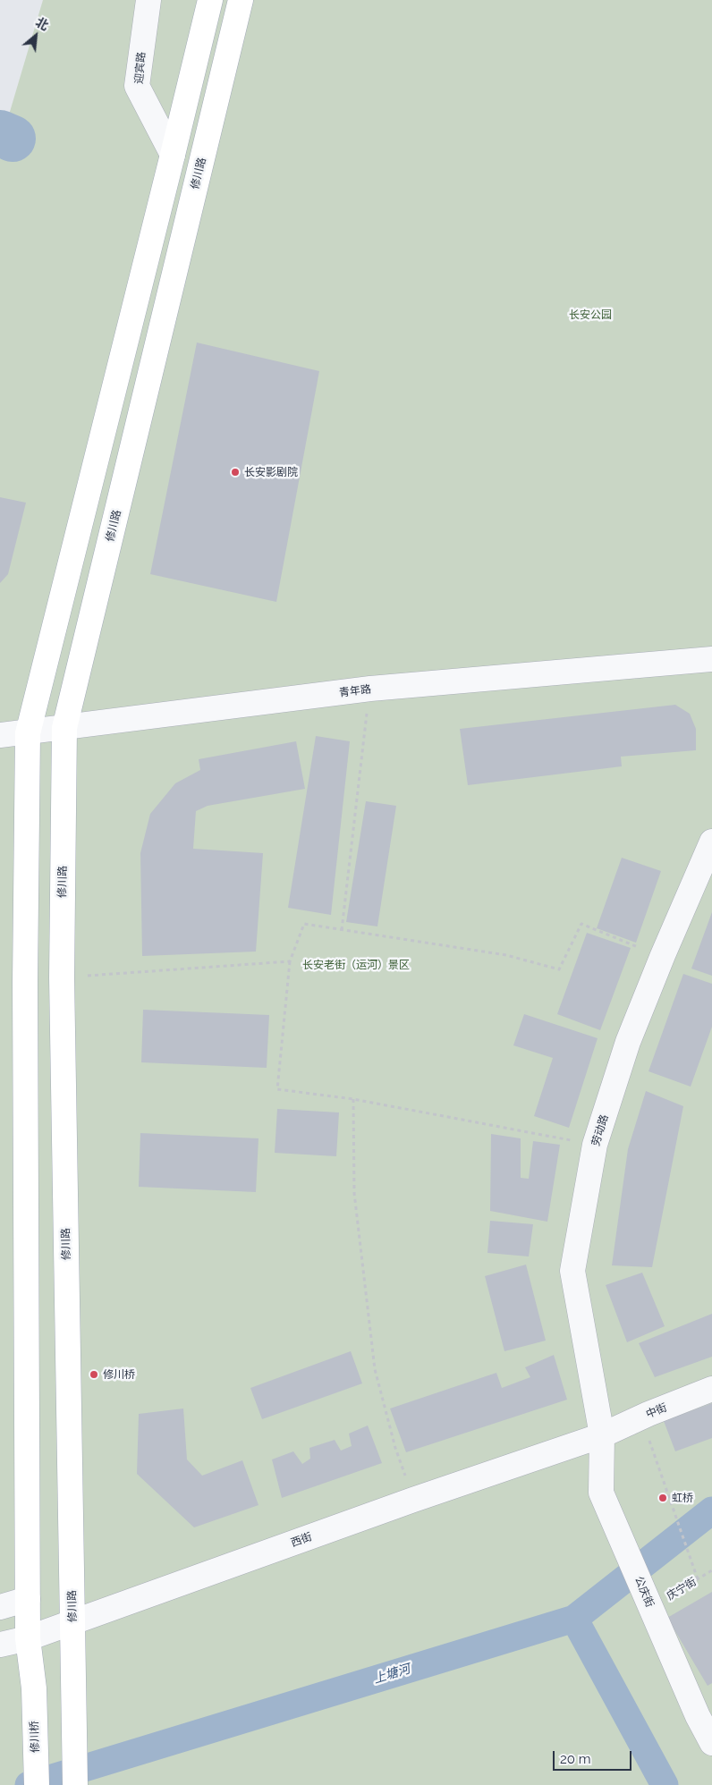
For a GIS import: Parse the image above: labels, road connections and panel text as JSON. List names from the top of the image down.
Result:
{
  "streets": {
    "main road": ["修川路", "修川桥"],
    "street": [
      "迎宾路",
      "青年路",
      "劳动路",
      "中街",
      "西街",
      "公庆街"
    ],
    "path": ["庆宁街"]
  },
  "crossings": [
    ["修川路", "青年路"],
    ["修川路", "西街"],
    ["劳动路", "中街"],
    ["劳动路", "西街"],
    ["劳动路", "公庆街"],
    ["中街", "西街"],
    ["中街", "公庆街"],
    ["西街", "公庆街"],
    ["西街", "修川桥"],
    ["庆宁街", "公庆街"]
  ],
  "water": ["上塘河"],
  "parks": ["长安公园", "长安老街（运河）景区"],
  "places": ["长安影剧院", "修川桥", "虹桥"],
  "scale_bar": "20 m",
  "north": "top right"
}
